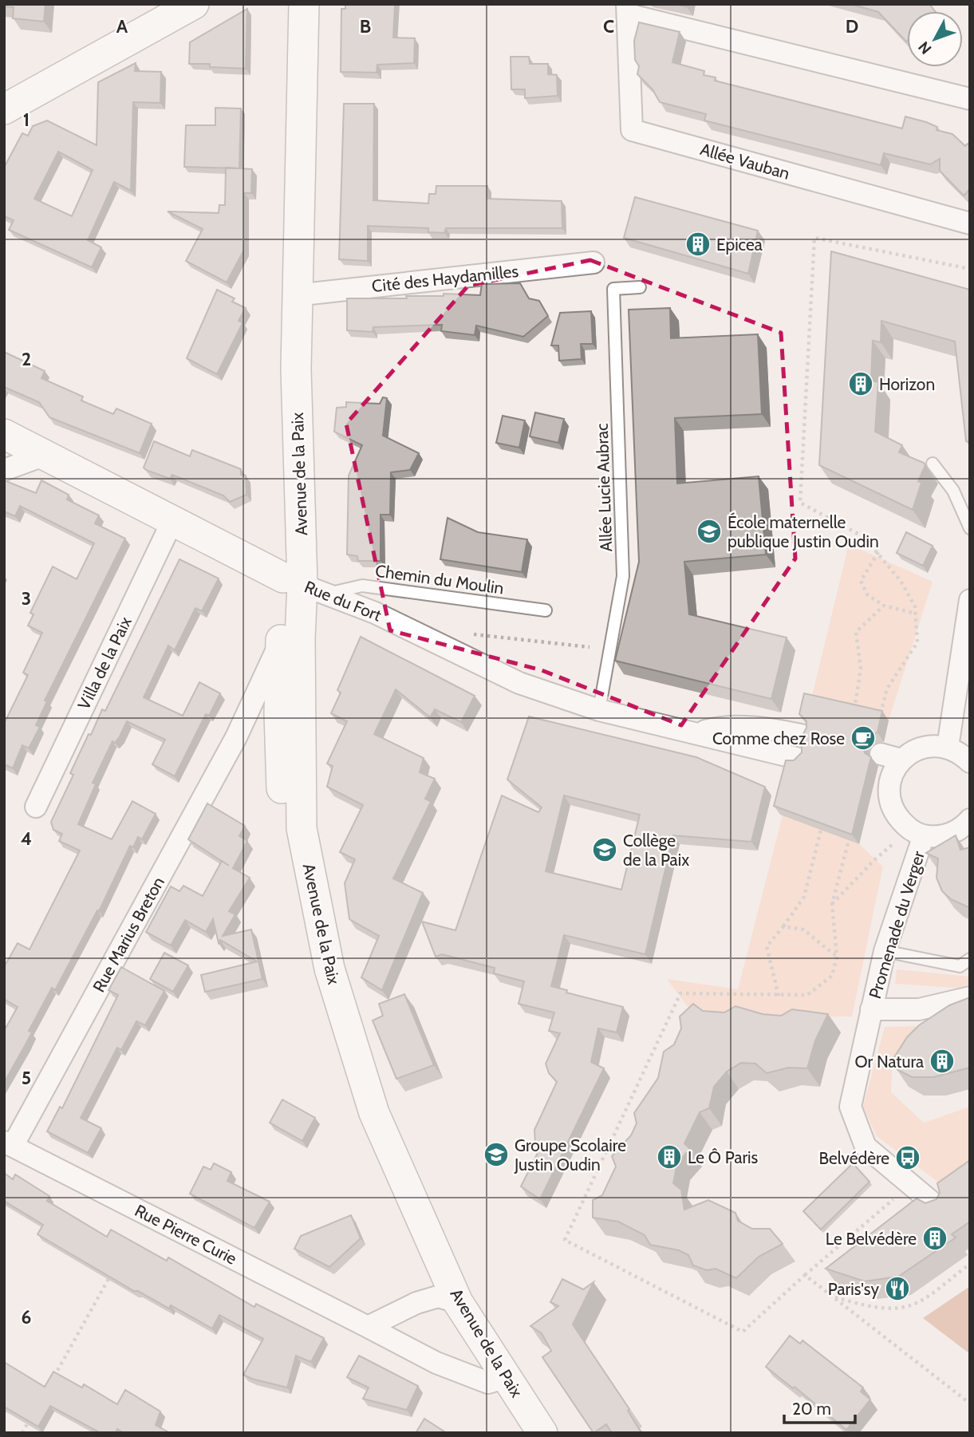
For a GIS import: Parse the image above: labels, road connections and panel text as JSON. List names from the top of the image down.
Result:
{
  "streets": {
    "main road": ["Avenue de la Paix", "Rue du Fort"],
    "street": [
      "Allée Vauban",
      "Cité des Haydamilles",
      "Villa de la Paix",
      "Promenade du Verger",
      "Rue Marius Breton",
      "Rue Pierre Curie"
    ],
    "lane": ["Allée Lucie Aubrac", "Chemin du Moulin"]
  },
  "crossings": [
    ["Cité des Haydamilles", "Avenue de la Paix"],
    ["Avenue de la Paix", "Chemin du Moulin"],
    ["Avenue de la Paix", "Rue du Fort"],
    ["Avenue de la Paix", "Rue Marius Breton"],
    ["Avenue de la Paix", "Rue Pierre Curie"],
    ["Allée Lucie Aubrac", "Rue du Fort"],
    ["Chemin du Moulin", "Rue du Fort"],
    ["Rue du Fort", "Villa de la Paix"],
    ["Rue Marius Breton", "Rue Pierre Curie"]
  ],
  "places": {
    "building": [
      "Epicea",
      "Horizon",
      "Or Natura",
      "Le Ô Paris",
      "Le Belvédère"
    ],
    "school or university": ["École maternelle publique Justin Oudin", "Collège de la Paix", "Groupe Scolaire Justin Oudin"],
    "cafe": ["Comme chez Rose"],
    "bus stop": ["Belvédère"],
    "restaurant": ["Paris'sy"]
  },
  "scale_bar": "20 m",
  "north": "bottom left",
  "grid": {
    "columns": [
      "A",
      "B",
      "C",
      "D"
    ],
    "rows": [
      "1",
      "2",
      "3",
      "4",
      "5",
      "6"
    ]
  }
}
